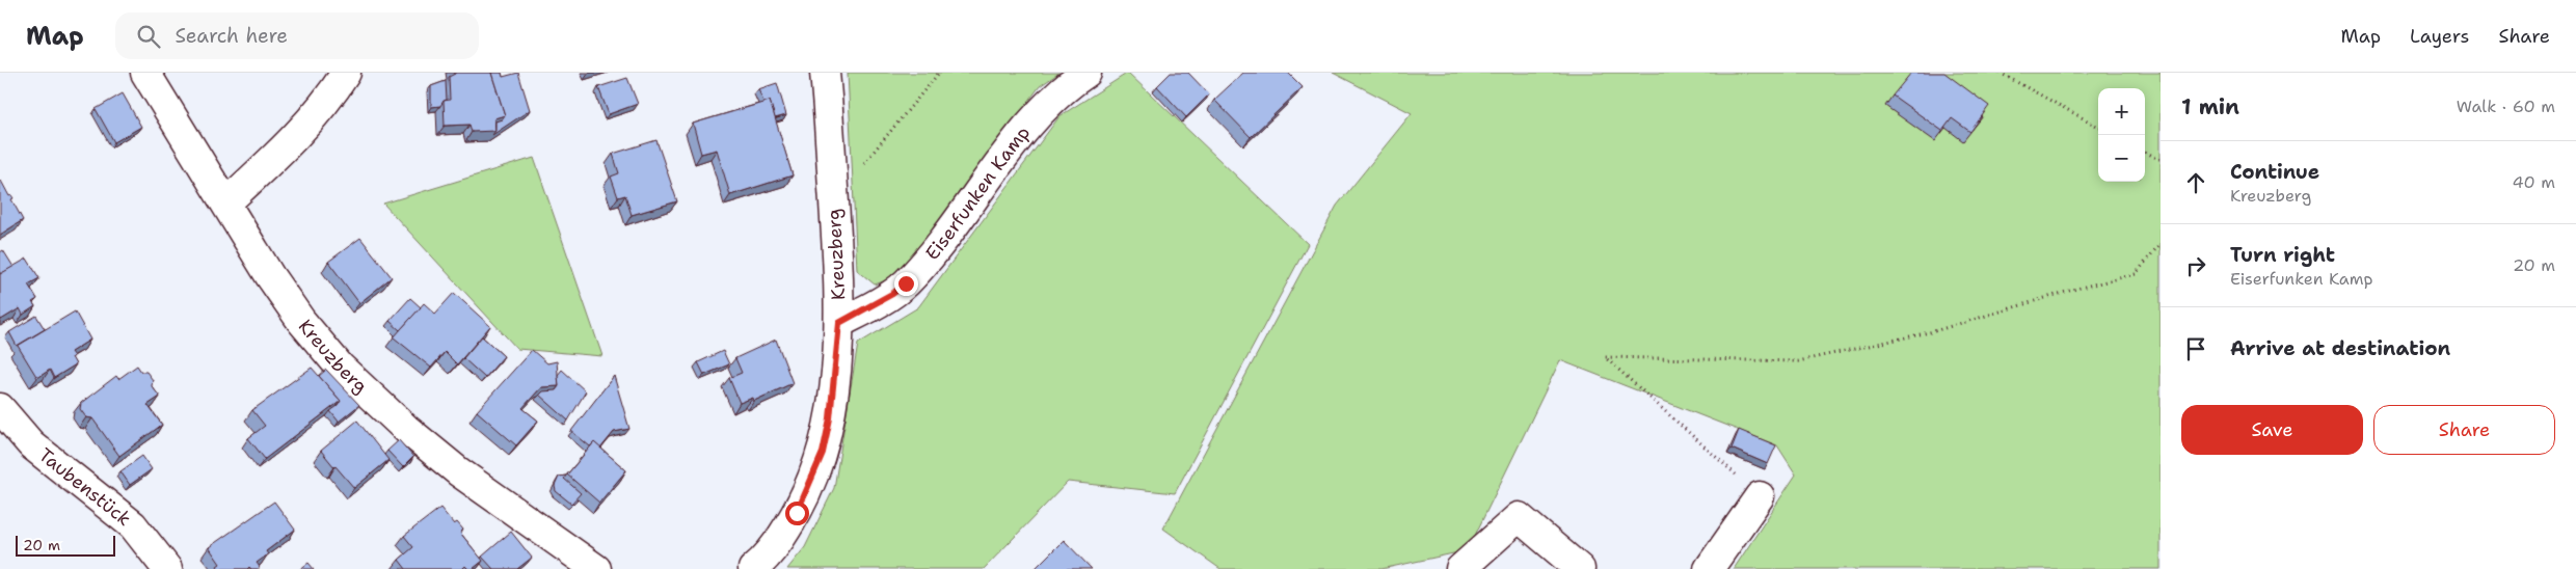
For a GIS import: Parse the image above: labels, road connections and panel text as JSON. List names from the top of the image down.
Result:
{
  "streets": {
    "street": ["Eiserfunken Kamp", "Kreuzberg", "Taubenstück"]
  },
  "crossings": [
    ["Eiserfunken Kamp", "Kreuzberg"]
  ],
  "scale_bar": "20 m",
  "page": {
    "header": "Map",
    "search": "Search here",
    "nav": ["Map", "Layers", "Share"],
    "heading": ["1 min", "Walk · 60 m"],
    "map_buttons": ["+", "−"],
    "list": [
      ["Continue", "Kreuzberg", "40 m"],
      ["Turn right", "Eiserfunken Kamp", "20 m"],
      "Arrive at destination"
    ],
    "buttons": ["Save", "Share"],
    "scale": "20 m"
  }
}
